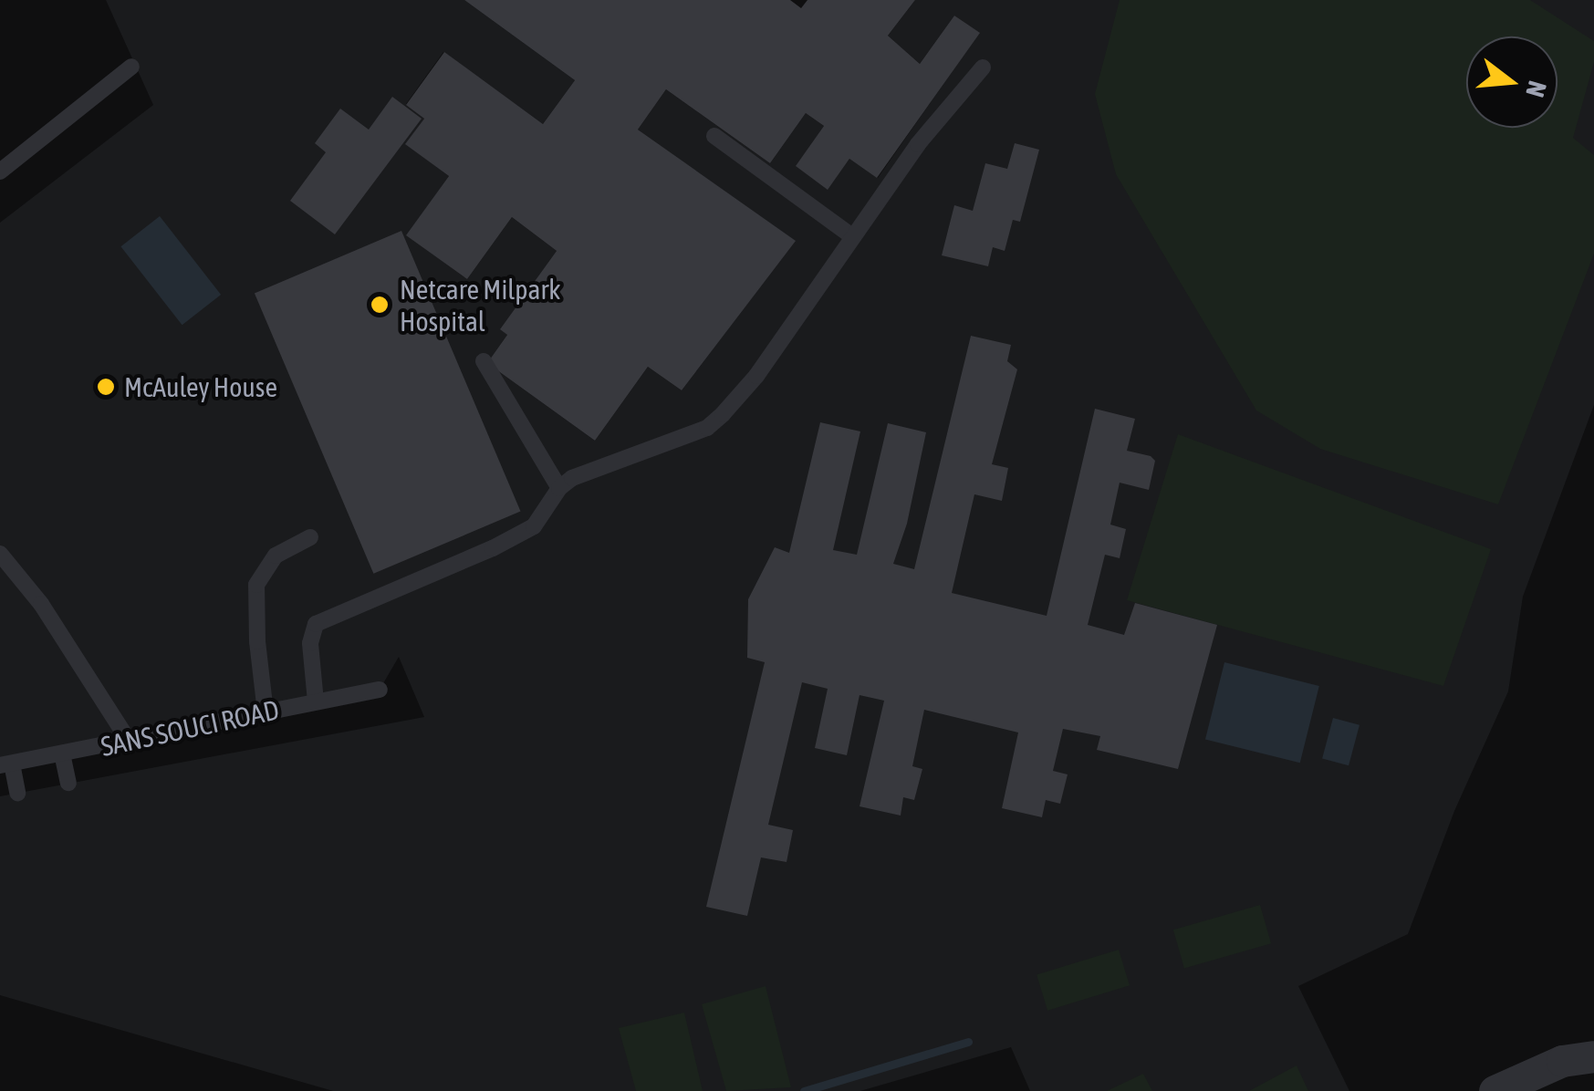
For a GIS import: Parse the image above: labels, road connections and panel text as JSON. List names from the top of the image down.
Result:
{
  "streets": {
    "lane": ["SANS SOUCI ROAD"]
  },
  "places": ["Netcare Milpark Hospital", "McAuley House"],
  "north": "right"
}
